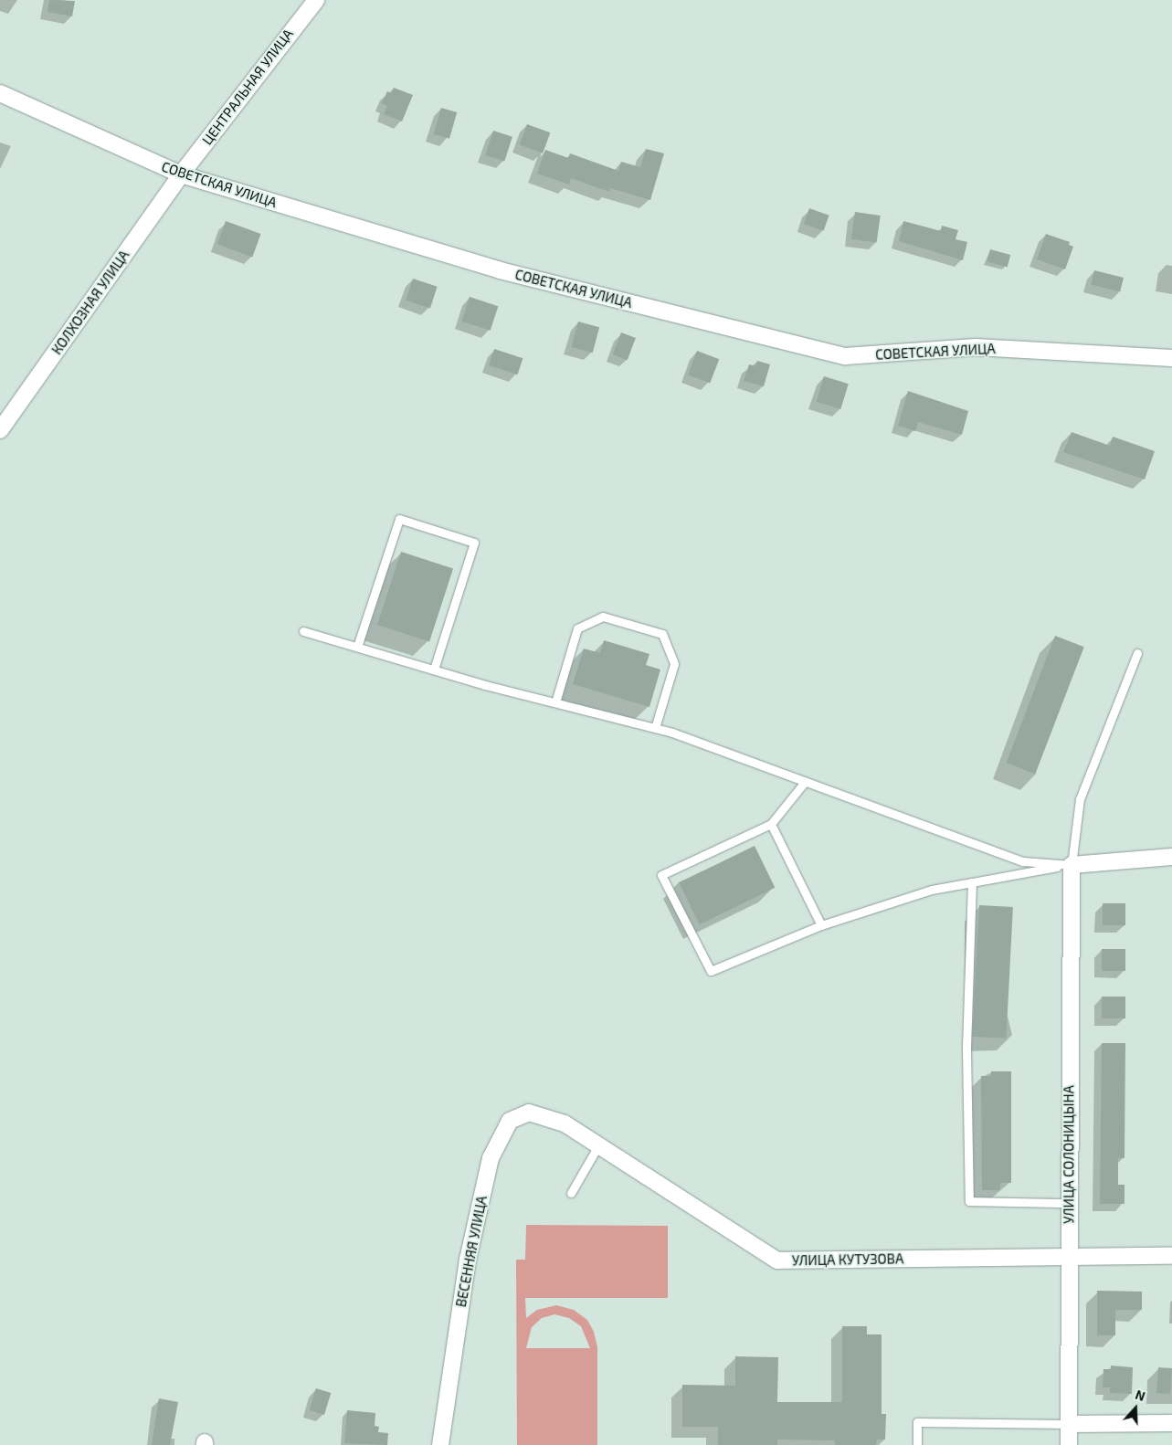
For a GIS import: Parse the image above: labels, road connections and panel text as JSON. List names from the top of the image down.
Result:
{
  "streets": {
    "street": [
      "ЦЕНТРАЛЬНАЯ УЛИЦА",
      "СОВЕТСКАЯ УЛИЦА",
      "КОЛХОЗНАЯ УЛИЦА",
      "УЛИЦА СОЛОНИЦЫНА",
      "ВЕСЕННЯЯ УЛИЦА",
      "УЛИЦА КУТУЗОВА"
    ]
  },
  "crossings": [
    ["ЦЕНТРАЛЬНАЯ УЛИЦА", "СОВЕТСКАЯ УЛИЦА"],
    ["ЦЕНТРАЛЬНАЯ УЛИЦА", "КОЛХОЗНАЯ УЛИЦА"],
    ["СОВЕТСКАЯ УЛИЦА", "КОЛХОЗНАЯ УЛИЦА"],
    ["УЛИЦА СОЛОНИЦЫНА", "УЛИЦА КУТУЗОВА"],
    ["ВЕСЕННЯЯ УЛИЦА", "УЛИЦА КУТУЗОВА"]
  ],
  "north": "top"
}
